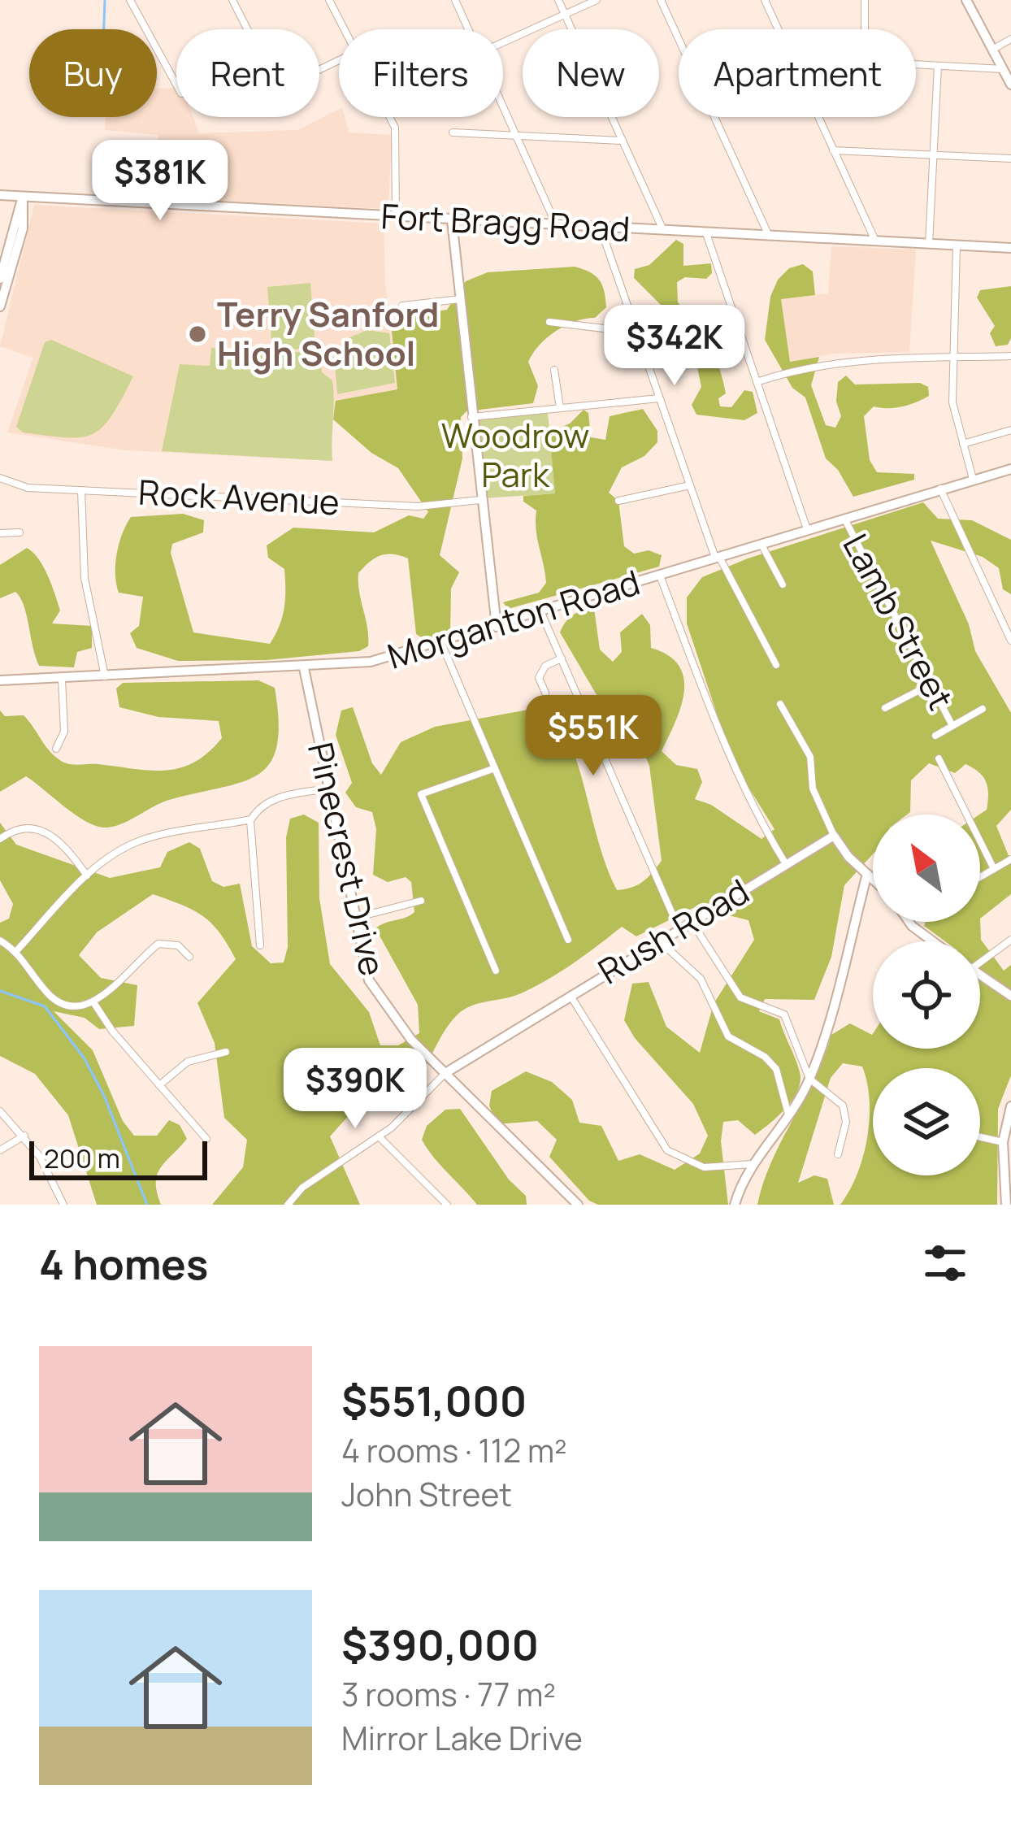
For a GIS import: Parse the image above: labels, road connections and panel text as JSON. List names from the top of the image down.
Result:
{
  "streets": {
    "street": [
      "Fort Bragg Road",
      "Rock Avenue",
      "Morganton Road",
      "Lamb Street",
      "Pinecrest Drive",
      "Rush Road"
    ]
  },
  "crossings": [
    ["Morganton Road", "Lamb Street"],
    ["Morganton Road", "Pinecrest Drive"],
    ["Pinecrest Drive", "Rush Road"]
  ],
  "parks": ["Woodrow Park"],
  "places": ["Terry Sanford High School"],
  "scale_bar": "200 m",
  "north": "top left",
  "page": {
    "chip": [
      "Buy",
      "Rent",
      "Filters",
      "New",
      "Apartment"
    ],
    "price": [
      "$381K",
      "$342K",
      "$551K",
      "$390K"
    ],
    "scale": "200 m",
    "heading": "4 homes",
    "list": [
      {
        "name": "$551,000",
        "note": "4 rooms · 112 m² · John Street"
      },
      {
        "name": "$390,000",
        "note": "3 rooms · 77 m² · Mirror Lake Drive"
      }
    ]
  }
}
